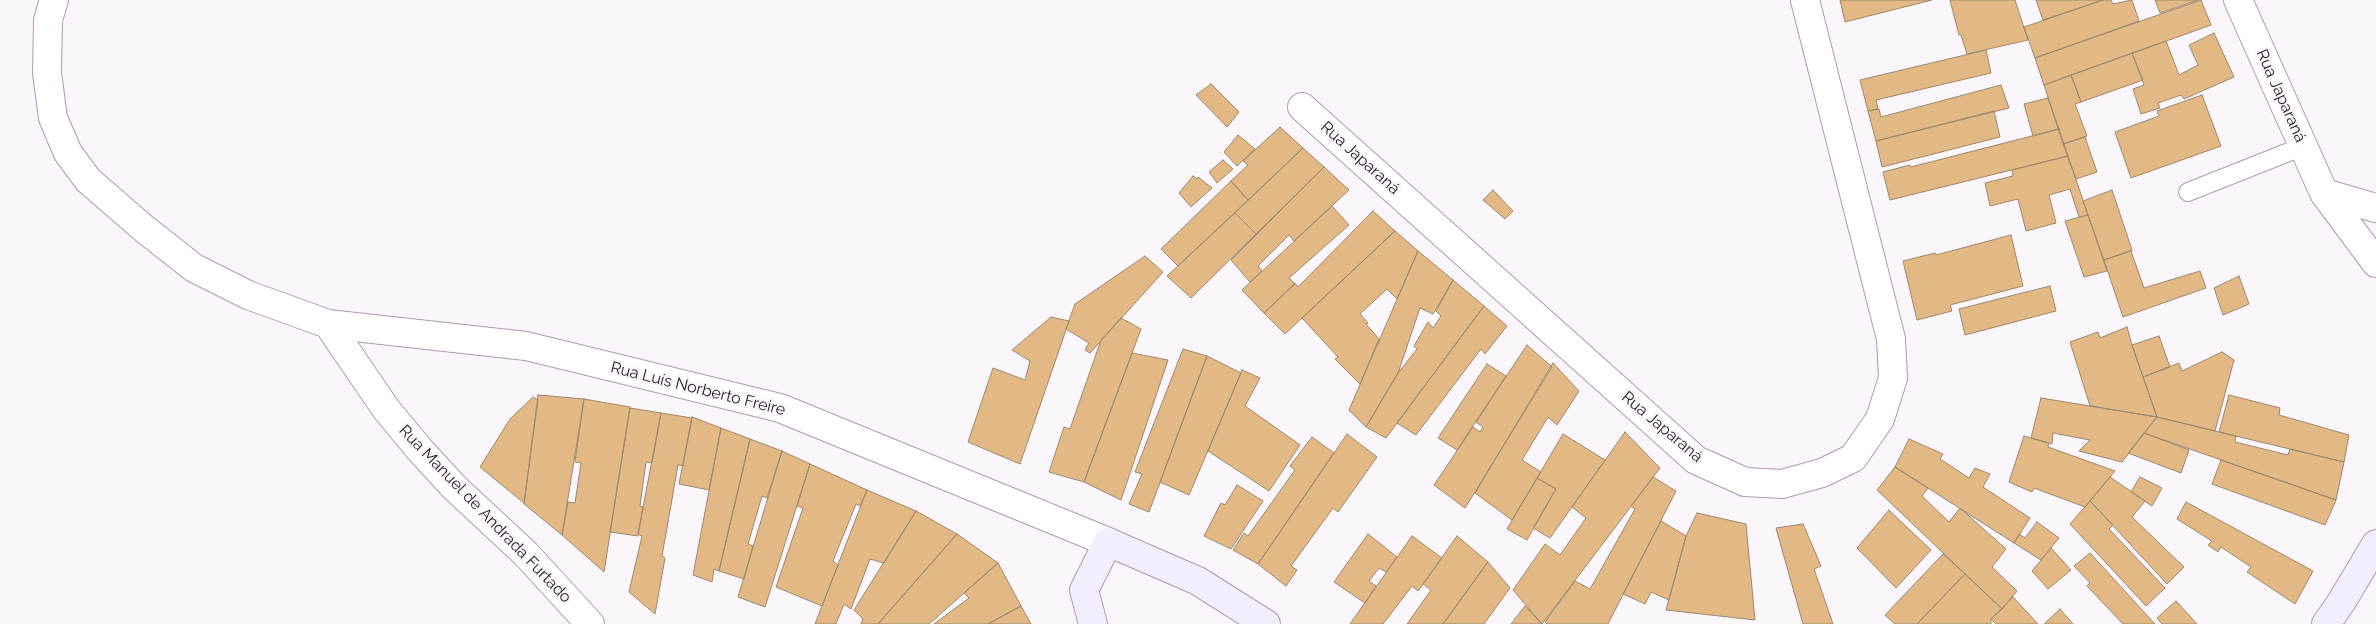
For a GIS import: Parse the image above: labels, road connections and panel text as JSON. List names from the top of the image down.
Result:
{
  "streets": {
    "street": ["Rua Japaraná", "Rua Luís Norberto Freire", "Rua Manuel de Andrada Furtado"]
  },
  "crossings": [
    ["Rua Luís Norberto Freire", "Rua Manuel de Andrada Furtado"]
  ]
}
